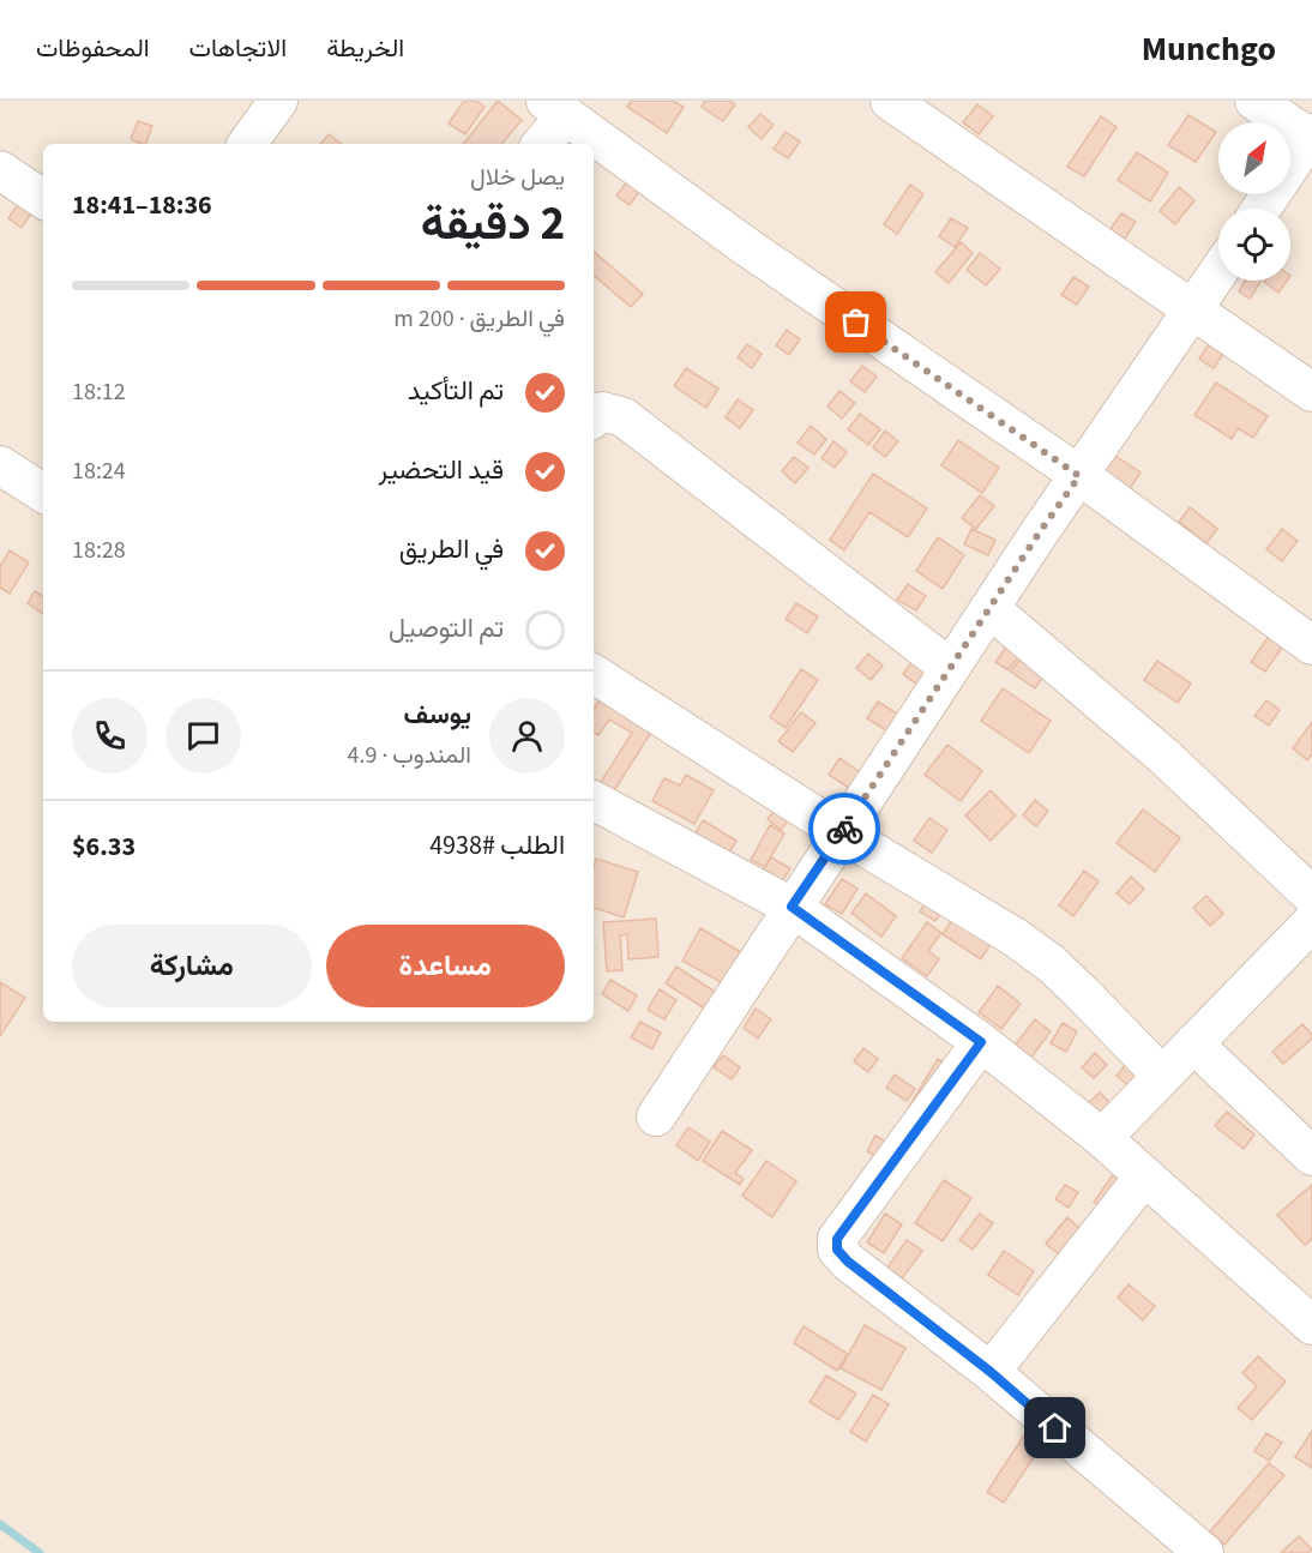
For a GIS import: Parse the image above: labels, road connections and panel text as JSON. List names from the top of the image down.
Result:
{
  "north": "top right",
  "page": {
    "header": "Munchgo",
    "nav": ["الخريطة", "الاتجاهات", "المحفوظات"],
    "heading": ["2 دقيقة", "يصل خلال", "18:36–18:41"],
    "panel": [
      "يوسف",
      "المندوب · 4.9",
      "الطلب #4938",
      "$6.33"
    ],
    "bar": "في الطريق · 200 m",
    "list": [
      ["تم التأكيد", "18:12"],
      ["قيد التحضير", "18:24"],
      ["في الطريق", "18:28"],
      "تم التوصيل"
    ],
    "buttons": ["مساعدة", "مشاركة"]
  }
}
